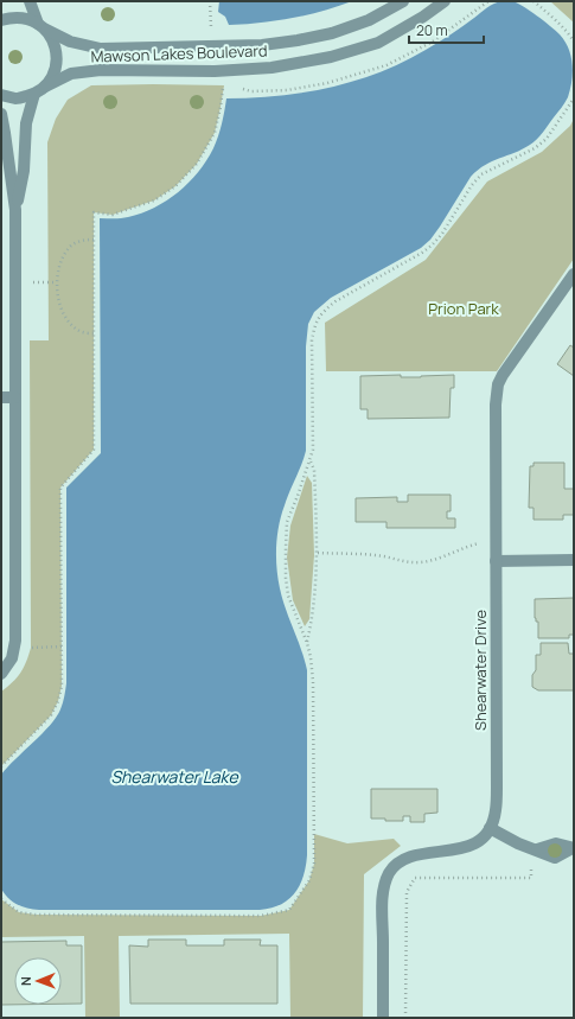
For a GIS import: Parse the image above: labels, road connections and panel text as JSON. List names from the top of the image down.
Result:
{
  "streets": {
    "street": ["Mawson Lakes Boulevard", "Shearwater Drive"]
  },
  "water": ["Shearwater Lake"],
  "parks": ["Prion Park"],
  "scale_bar": "20 m",
  "north": "left"
}
